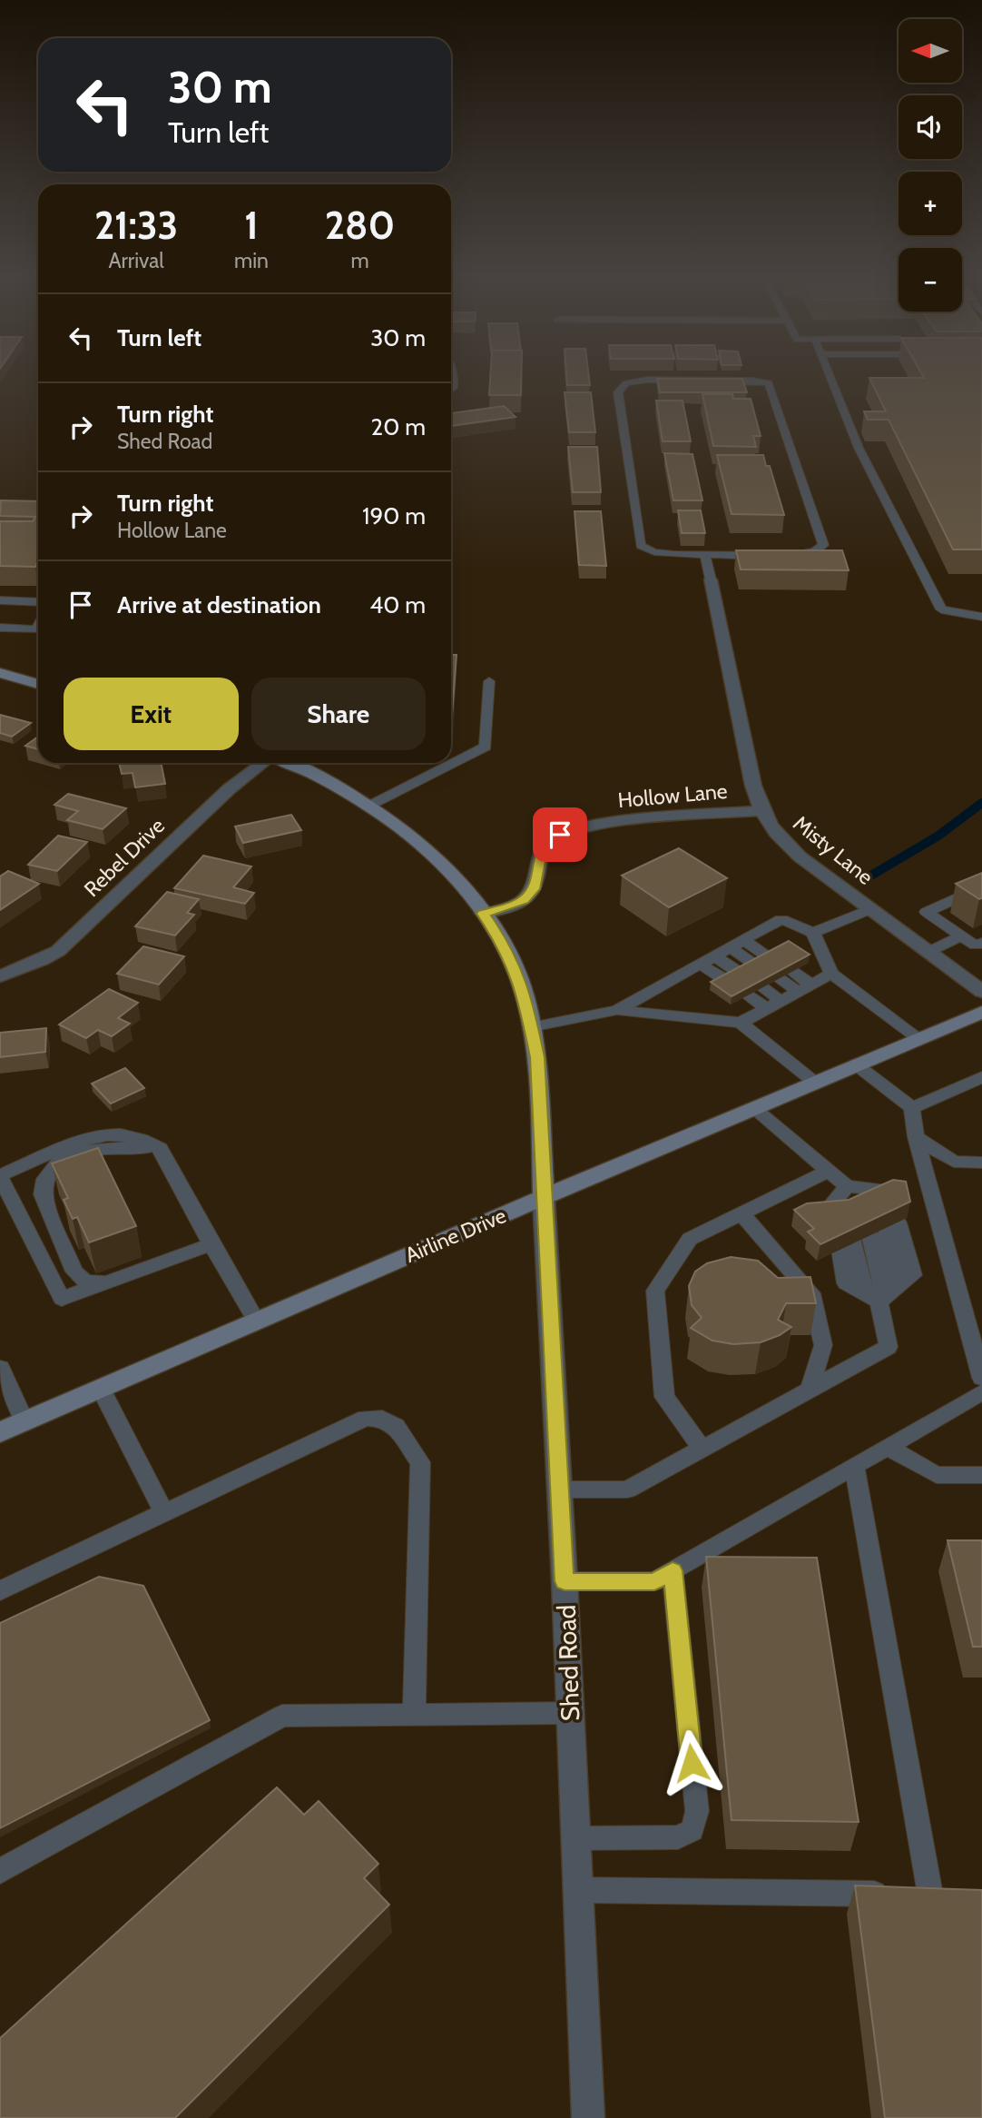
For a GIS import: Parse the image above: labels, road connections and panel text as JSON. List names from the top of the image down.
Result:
{
  "streets": {
    "main road": ["Airline Drive", "Shed Road"],
    "street": ["Hollow Lane", "Misty Lane", "Rebel Drive"]
  },
  "crossings": [
    ["Hollow Lane", "Misty Lane"],
    ["Hollow Lane", "Shed Road"],
    ["Airline Drive", "Shed Road"]
  ],
  "north": "left",
  "page": {
    "map_buttons": ["+", "−"],
    "turn": ["30 m", "Turn left"],
    "eta": [
      "21:33",
      "Arrival",
      "1",
      "min",
      "280",
      "m"
    ],
    "list": [
      {
        "name": "Turn left",
        "value": "30 m"
      },
      {
        "name": "Turn right",
        "note": "Shed Road",
        "value": "20 m"
      },
      {
        "name": "Turn right",
        "note": "Hollow Lane",
        "value": "190 m"
      },
      {
        "name": "Arrive at destination",
        "value": "40 m"
      }
    ],
    "buttons": ["Exit", "Share"]
  }
}
